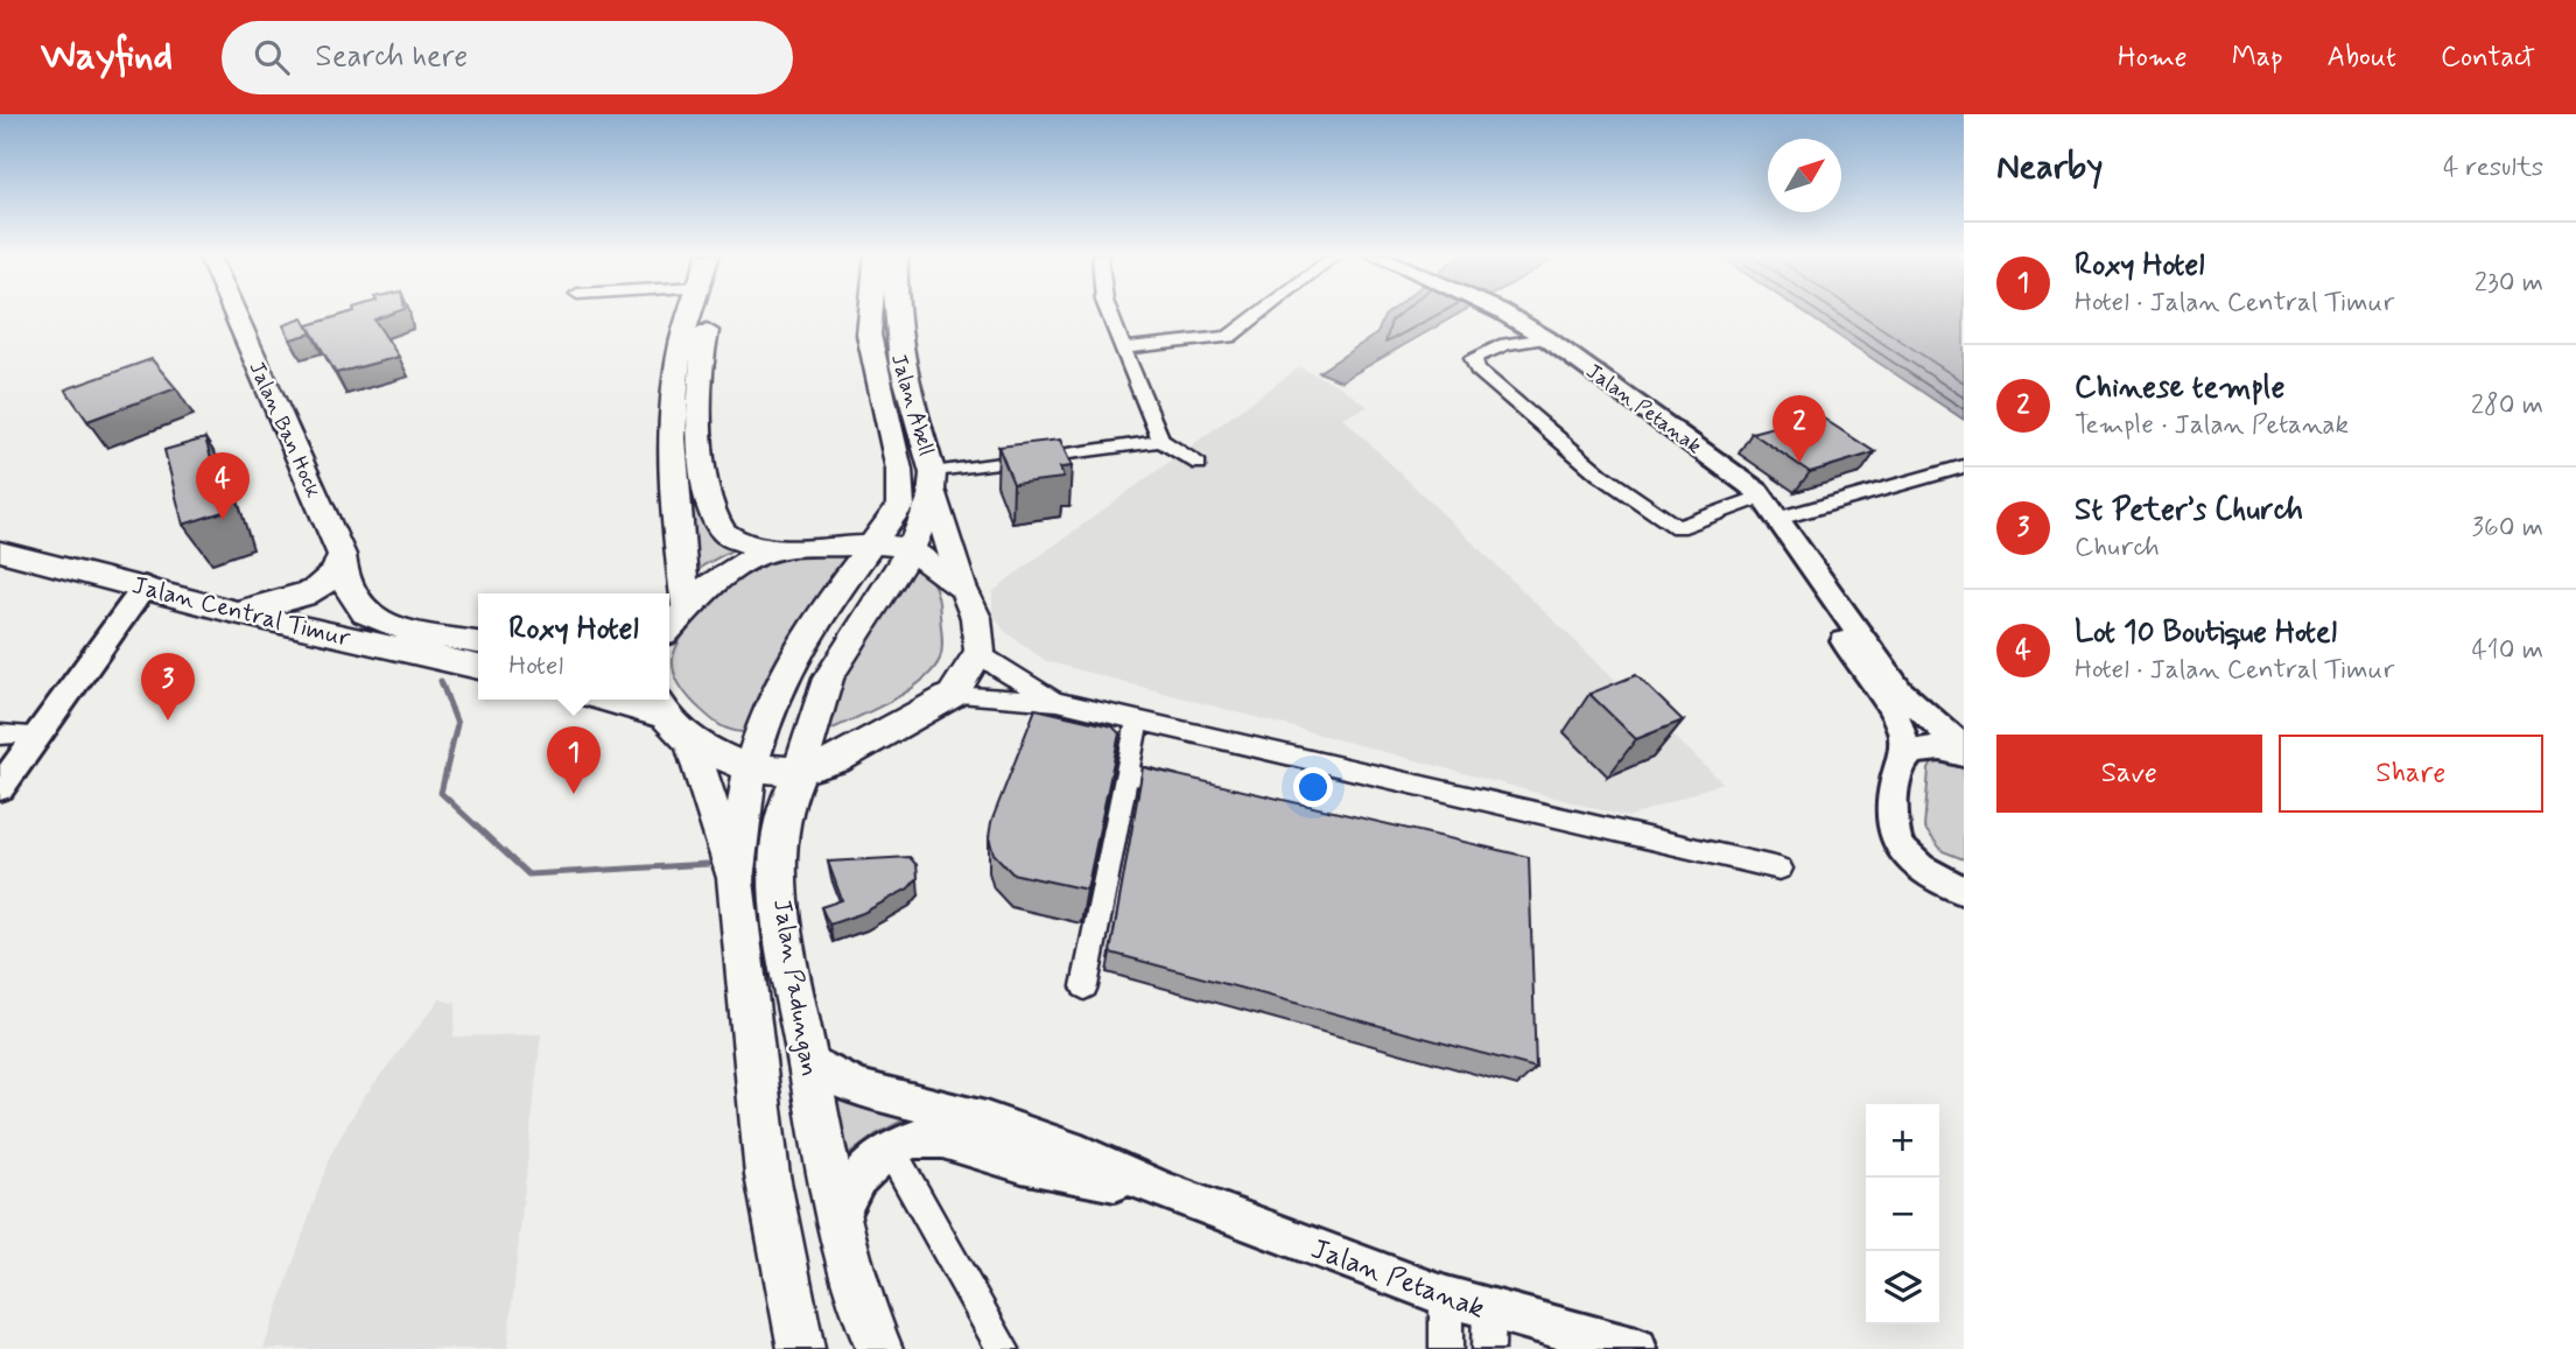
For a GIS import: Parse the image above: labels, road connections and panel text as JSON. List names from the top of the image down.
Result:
{
  "streets": {
    "main road": [
      "Jalan Abell",
      "Jalan Ban Hock",
      "Jalan Central Timur",
      "Jalan Padungan"
    ],
    "street": ["Jalan Petanak"]
  },
  "crossings": [
    ["Jalan Abell", "Jalan Padungan"],
    ["Jalan Petanak", "Jalan Padungan"],
    ["Jalan Ban Hock", "Jalan Central Timur"]
  ],
  "north": "top right",
  "page": {
    "header": "Wayfind",
    "search": "Search here",
    "nav": [
      "Home",
      "Map",
      "About",
      "Contact"
    ],
    "heading": ["Nearby", "4 results"],
    "list": [
      {
        "mark": "1",
        "name": "Roxy Hotel",
        "note": "Hotel · Jalan Central Timur",
        "value": "230 m"
      },
      {
        "mark": "2",
        "name": "Chinese temple",
        "note": "Temple · Jalan Petanak",
        "value": "280 m"
      },
      {
        "mark": "3",
        "name": "St Peter’s Church",
        "note": "Church",
        "value": "360 m"
      },
      {
        "mark": "4",
        "name": "Lot 10 Boutique Hotel",
        "note": "Hotel · Jalan Central Timur",
        "value": "410 m"
      }
    ],
    "pins": [
      "2",
      "4",
      "3",
      "1"
    ],
    "popup": ["Roxy Hotel", "Hotel"],
    "buttons": ["Save", "Share"],
    "map_buttons": ["+", "−"]
  }
}
